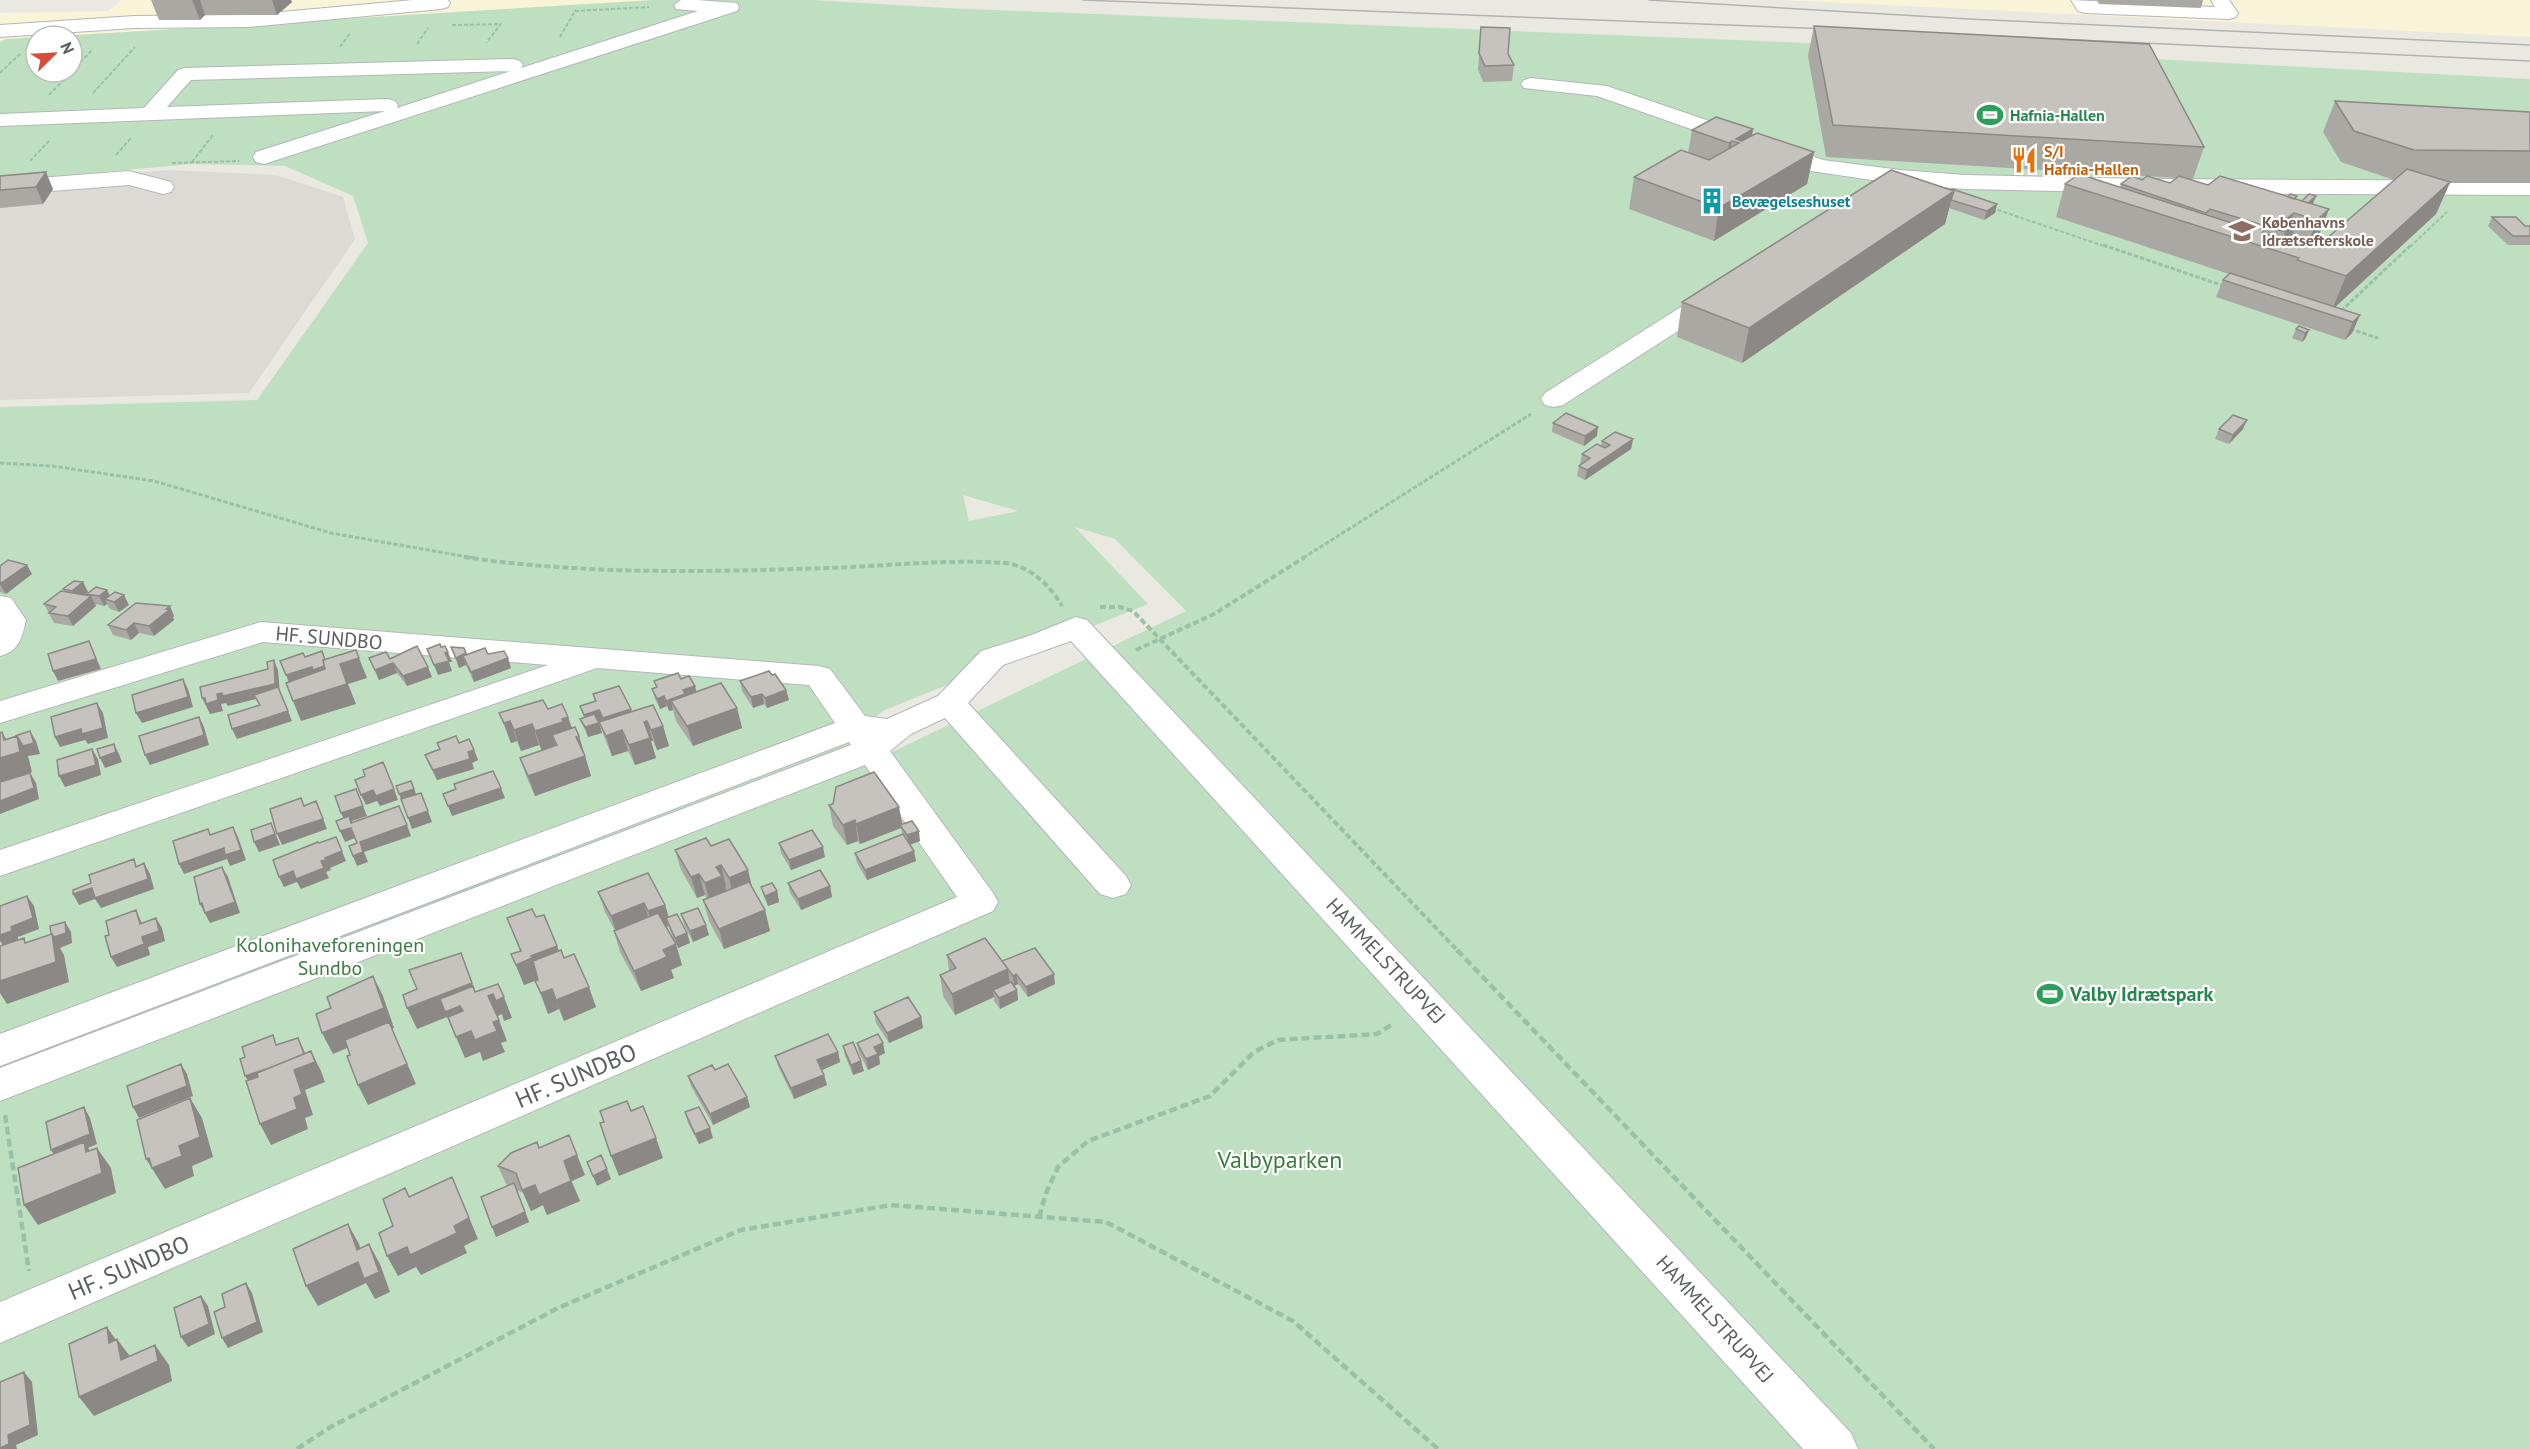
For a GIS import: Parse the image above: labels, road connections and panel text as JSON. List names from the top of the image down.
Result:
{
  "streets": {
    "street": ["HF. SUNDBO", "HAMMELSTRUPVEJ"]
  },
  "parks": ["Kolonihaveforeningen Sundbo", "Valbyparken"],
  "places": {
    "sports": ["Hafnia-Hallen", "Valby Idrætspark"],
    "restaurant": ["S/I Hafnia-Hallen"],
    "building": ["Bevægelseshuset"],
    "school or university": ["Københavns Idrætsefterskole"]
  },
  "north": "top right"
}
